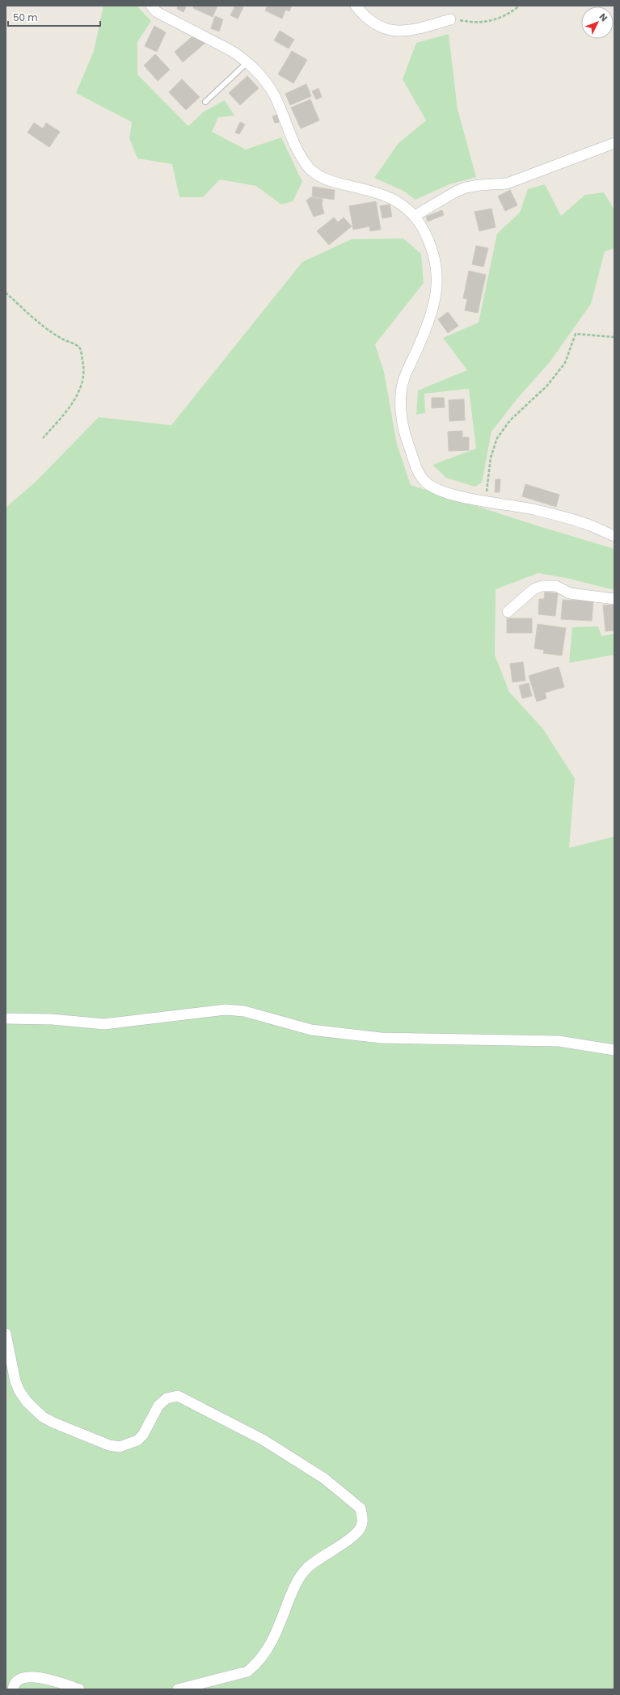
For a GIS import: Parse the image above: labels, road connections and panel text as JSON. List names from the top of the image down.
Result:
{
  "scale_bar": "50 m",
  "north": "top right"
}
